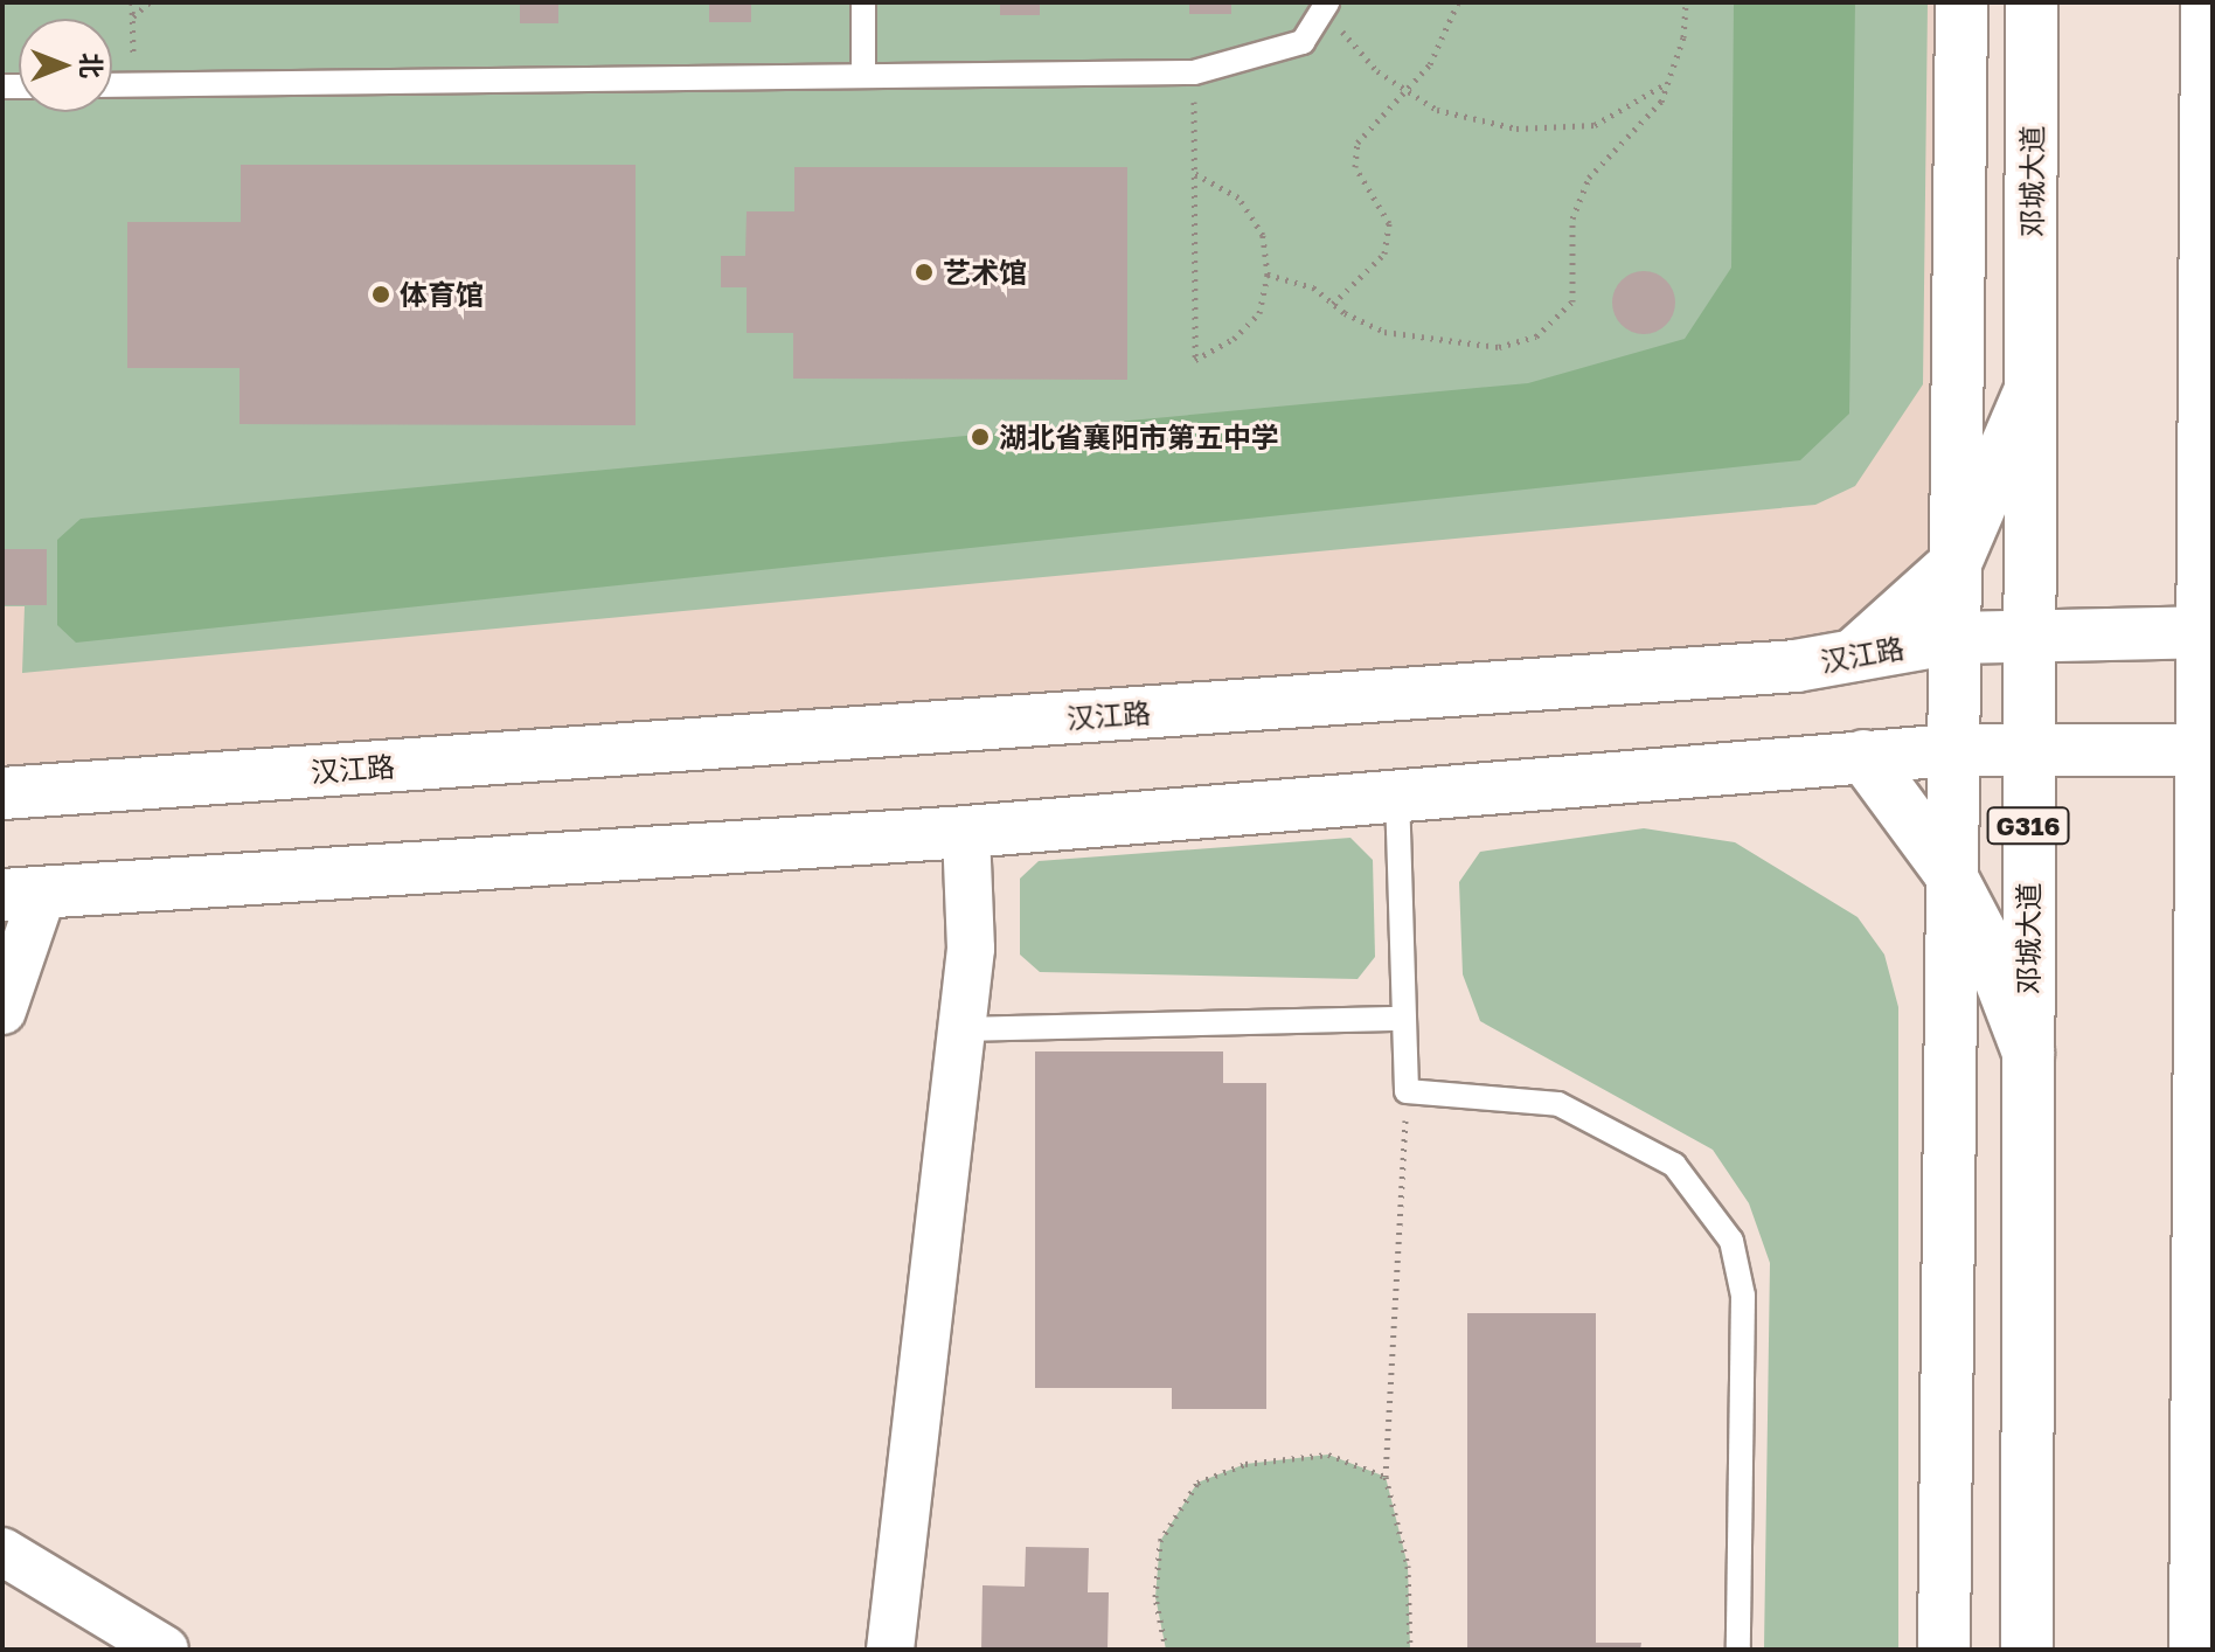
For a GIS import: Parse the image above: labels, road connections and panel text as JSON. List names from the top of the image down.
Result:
{
  "streets": {
    "main road": ["邓城大道", "汉江路", "G316"]
  },
  "crossings": [
    ["邓城大道", "汉江路"]
  ],
  "places": ["艺术馆", "体育馆", "湖北省襄阳市第五中学"],
  "north": "right"
}
